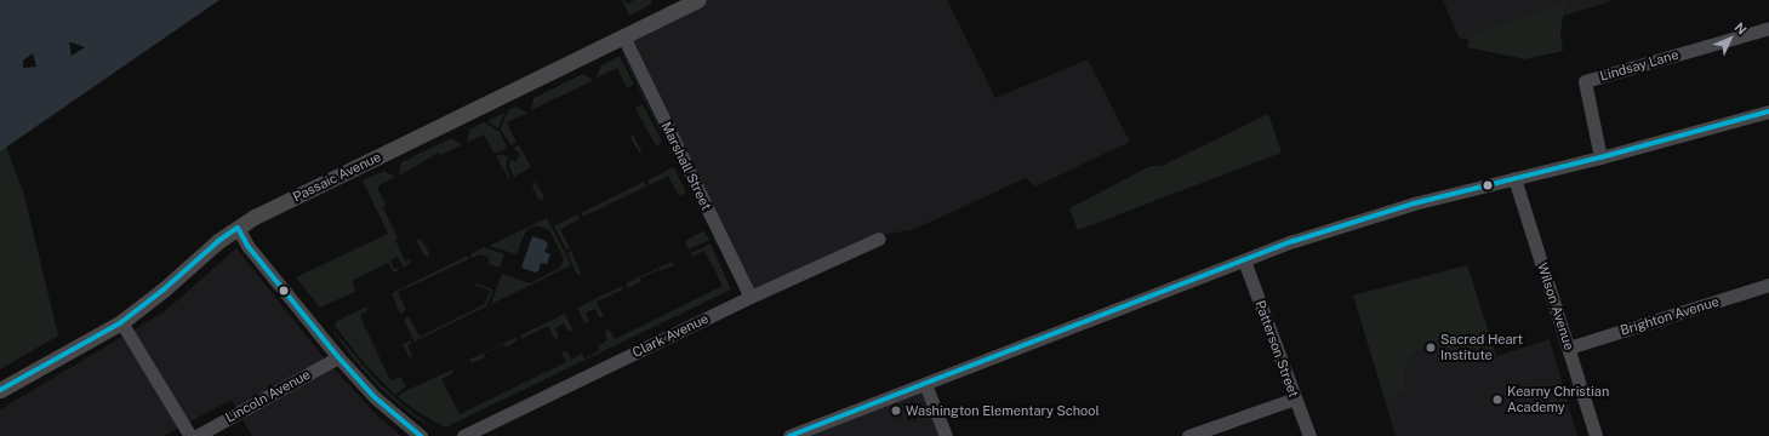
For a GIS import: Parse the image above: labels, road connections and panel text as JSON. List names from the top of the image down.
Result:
{
  "streets": {
    "main road": ["Passaic Avenue"],
    "street": [
      "Lindsay Lane",
      "Marshall Street",
      "Wilson Avenue",
      "Brighton Avenue",
      "Clark Avenue",
      "Patterson Street",
      "Lincoln Avenue"
    ]
  },
  "crossings": [
    ["Marshall Street", "Passaic Avenue"],
    ["Marshall Street", "Clark Avenue"],
    ["Wilson Avenue", "Brighton Avenue"]
  ],
  "places": ["Sacred Heart Institute", "Kearny Christian Academy", "Washington Elementary School"],
  "north": "top right"
}
